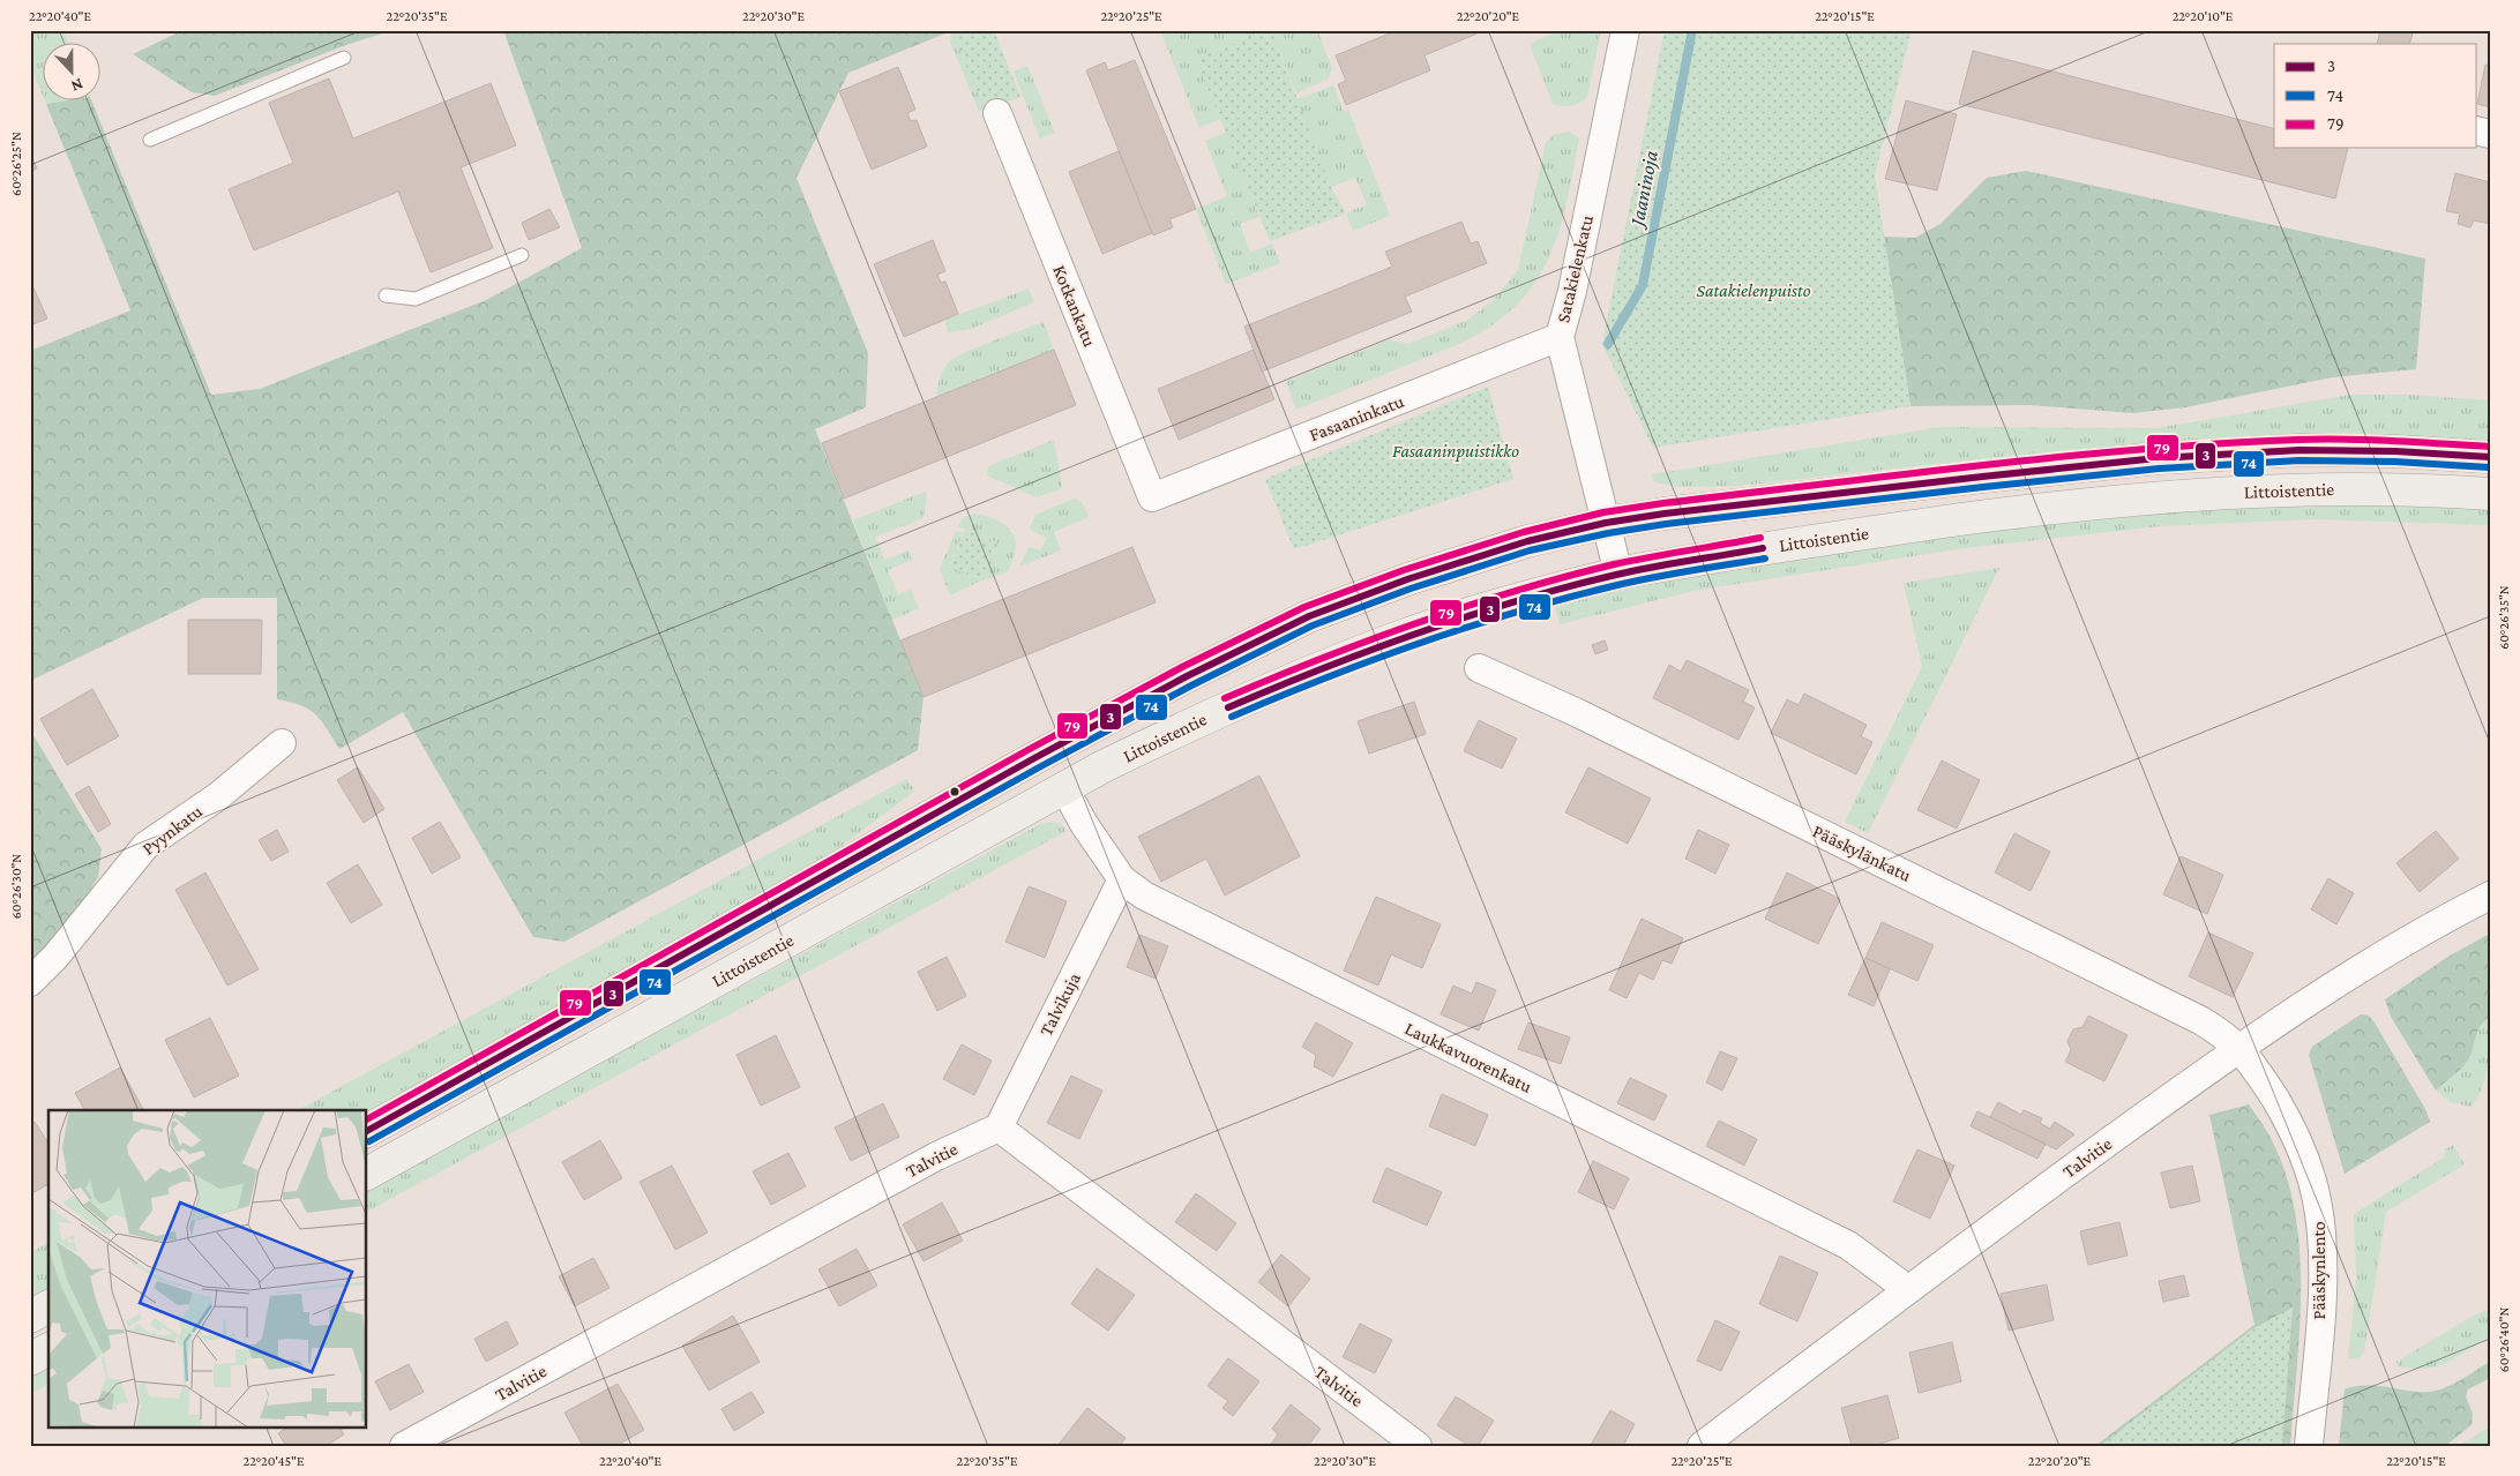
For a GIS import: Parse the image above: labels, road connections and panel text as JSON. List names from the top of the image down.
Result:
{
  "streets": {
    "main road": ["Littoistentie"],
    "street": [
      "Satakielenkatu",
      "Kotkankatu",
      "Fasaaninkatu",
      "Pyynkatu",
      "Pääskylänkatu",
      "Talvikuja",
      "Laukkavuorenkatu",
      "Talvitie",
      "Pääskynlento"
    ]
  },
  "crossings": [
    ["Satakielenkatu", "Fasaaninkatu"],
    ["Satakielenkatu", "Littoistentie"],
    ["Kotkankatu", "Fasaaninkatu"],
    ["Littoistentie", "Laukkavuorenkatu"],
    ["Pääskylänkatu", "Talvitie"],
    ["Pääskylänkatu", "Pääskynlento"],
    ["Talvikuja", "Laukkavuorenkatu"],
    ["Talvikuja", "Talvitie"],
    ["Laukkavuorenkatu", "Talvitie"],
    ["Talvitie", "Pääskynlento"]
  ],
  "water": ["Jaaninoja"],
  "parks": ["Satakielenpuisto", "Fasaaninpuistikko"],
  "lines": ["transit line 79", "transit line 3", "transit line 74"],
  "legend": ["3", "74", "79"],
  "north": "bottom",
  "coordinates": [
    "22°20'40\"E",
    "22°20'35\"E",
    "22°20'30\"E",
    "22°20'25\"E",
    "22°20'20\"E",
    "22°20'15\"E",
    "22°20'10\"E",
    "60°26'25\"N",
    "60°26'35\"N",
    "60°26'30\"N",
    "60°26'40\"N",
    "22°20'45\"E"
  ]
}
